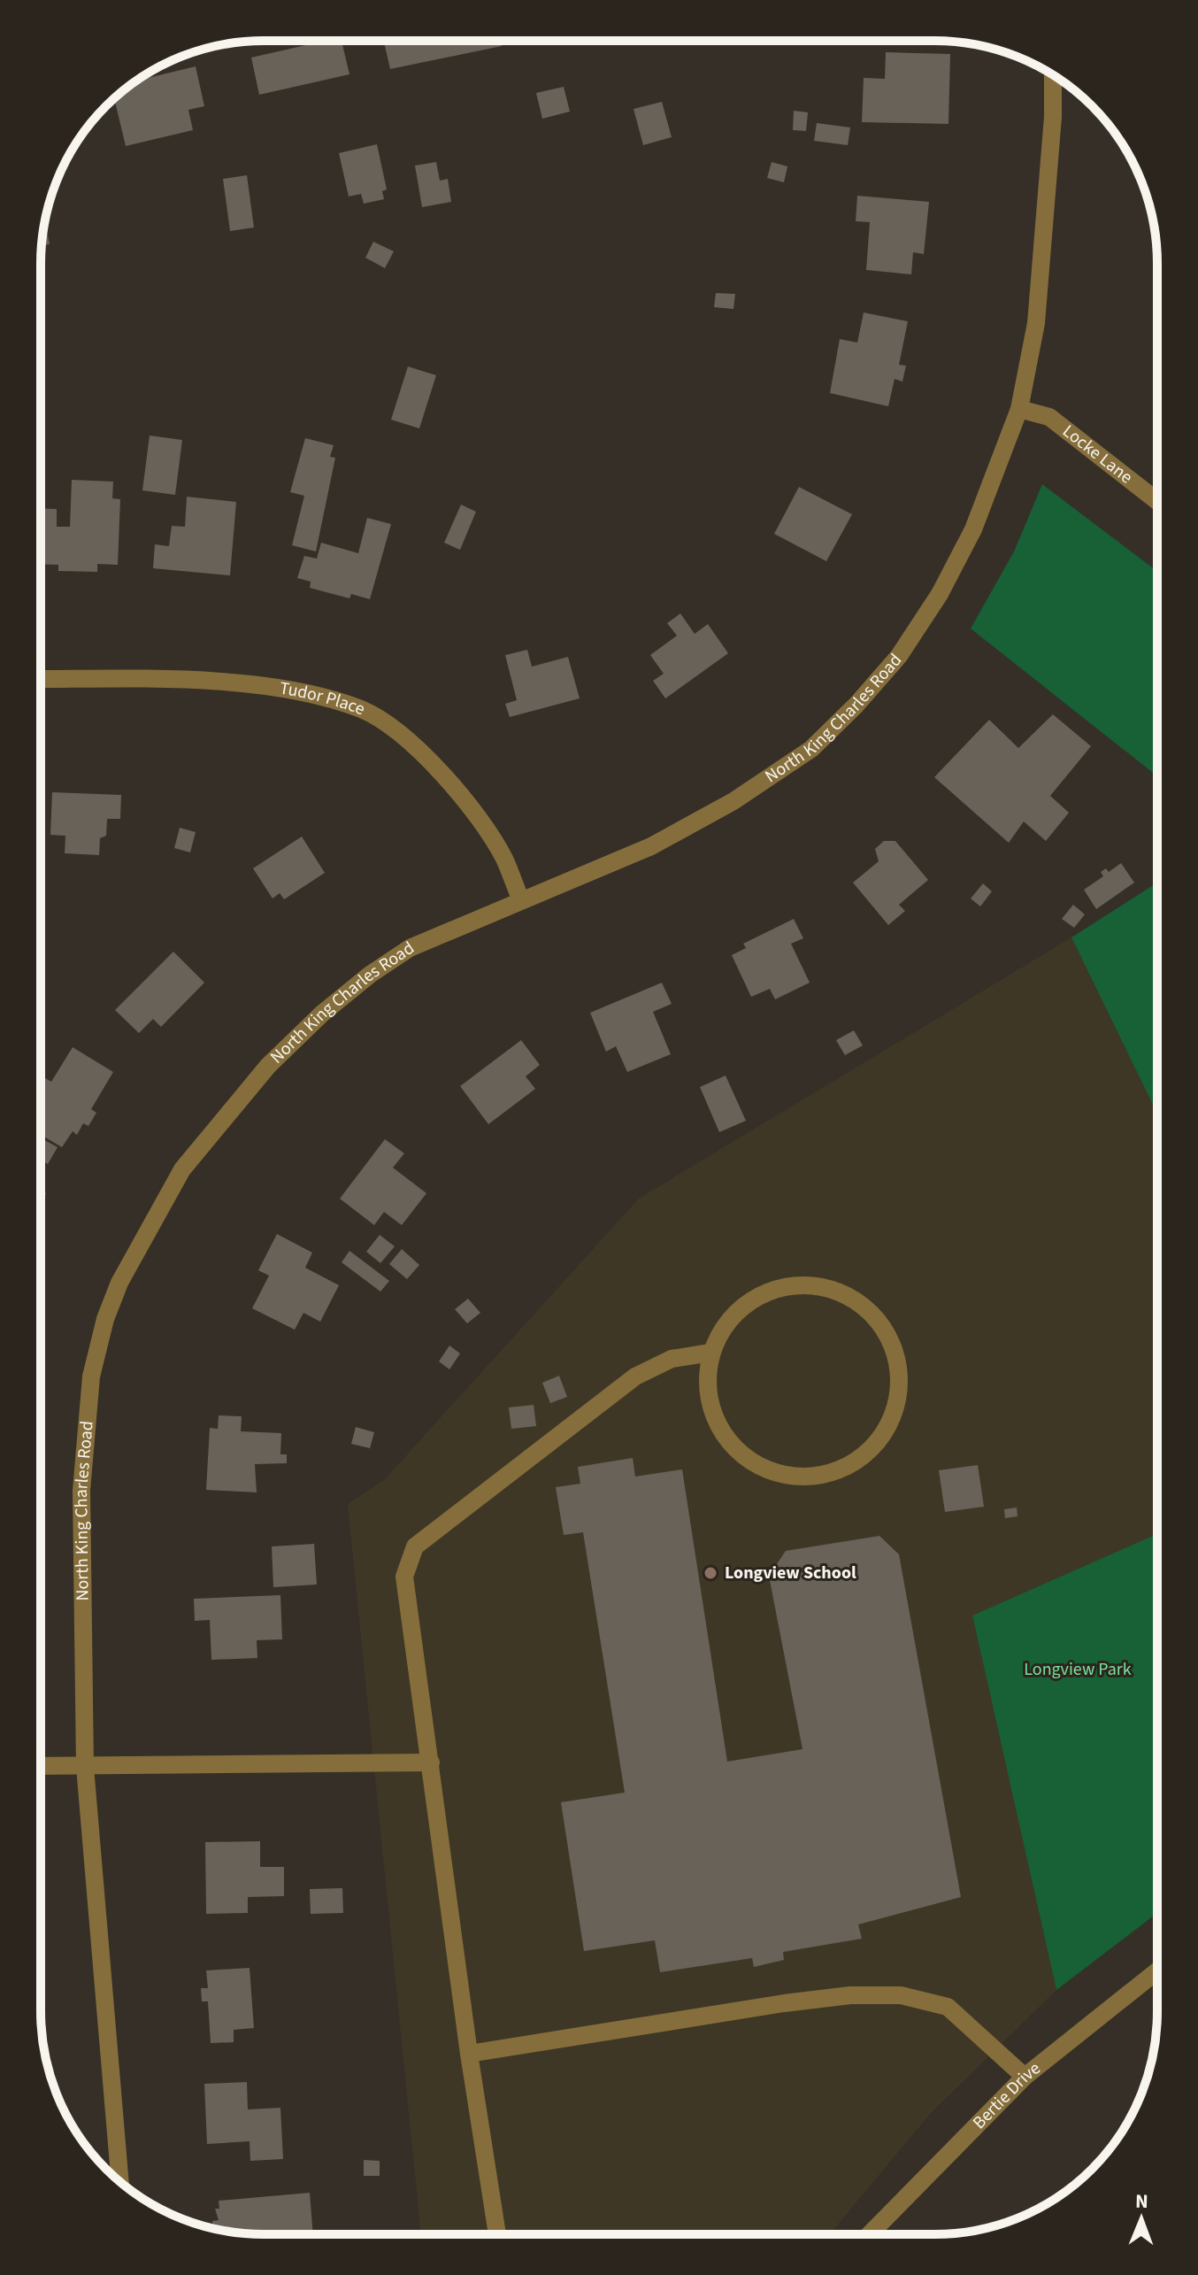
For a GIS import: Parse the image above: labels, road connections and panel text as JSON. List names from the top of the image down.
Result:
{
  "streets": {
    "street": [
      "Locke Lane",
      "Tudor Place",
      "North King Charles Road",
      "Bertie Drive"
    ]
  },
  "crossings": [
    ["Locke Lane", "North King Charles Road"],
    ["Tudor Place", "North King Charles Road"]
  ],
  "parks": ["Longview Park"],
  "places": ["Longview School"],
  "north": "top"
}
